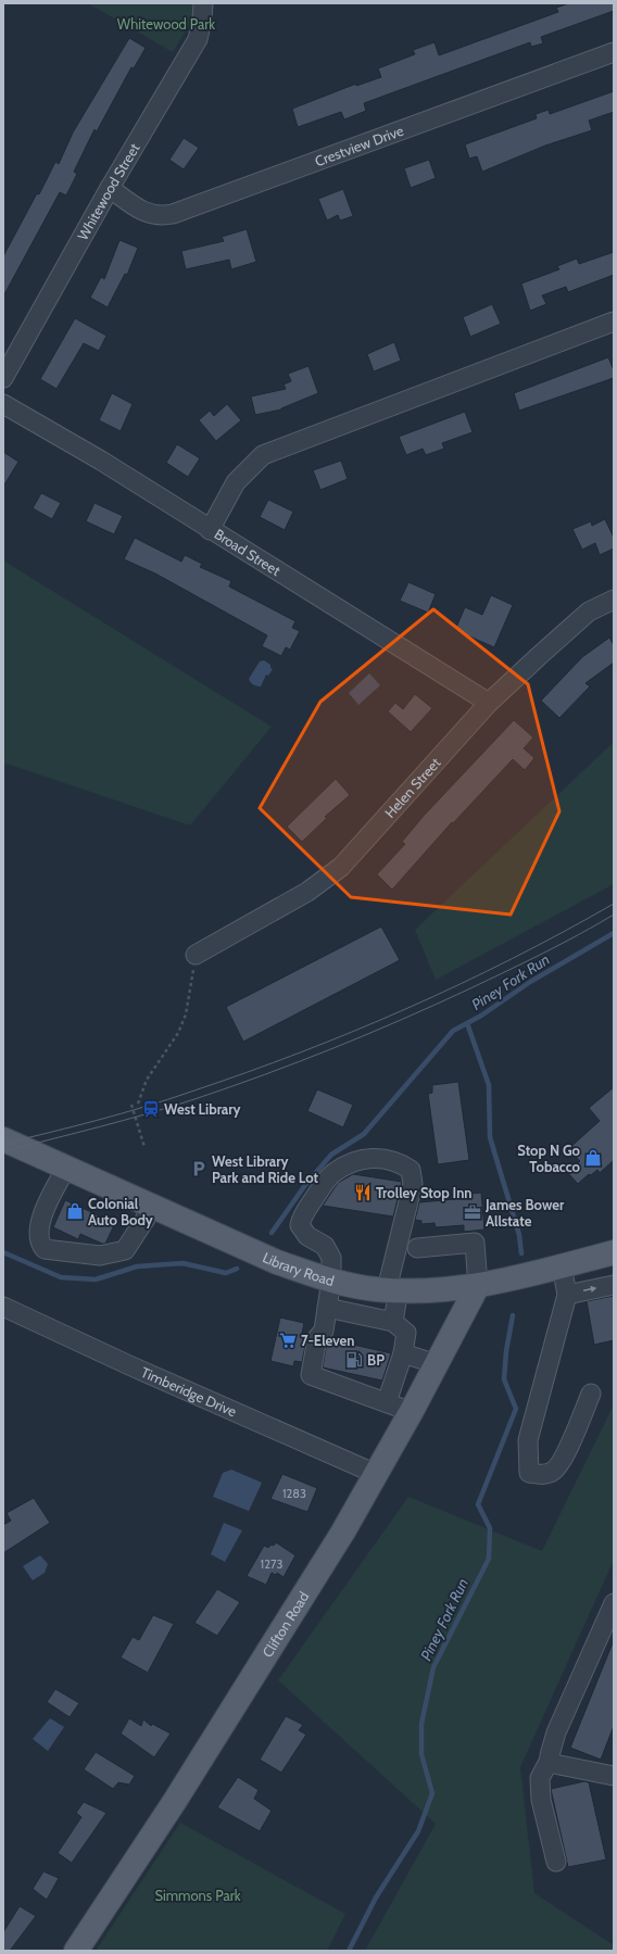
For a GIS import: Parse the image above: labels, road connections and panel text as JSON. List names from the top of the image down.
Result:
{
  "streets": {
    "main road": ["Library Road", "Clifton Road"],
    "street": [
      "Crestview Drive",
      "Whitewood Street",
      "Broad Street",
      "Helen Street",
      "Timberidge Drive"
    ]
  },
  "crossings": [
    ["Crestview Drive", "Whitewood Street"],
    ["Broad Street", "Helen Street"],
    ["Library Road", "Clifton Road"],
    ["Timberidge Drive", "Clifton Road"]
  ],
  "water": ["Piney Fork Run"],
  "parks": ["Whitewood Park", "Simmons Park"],
  "places": {
    "station": ["West Library"],
    "shop": ["Stop N Go Tobacco", "Colonial Auto Body"],
    "parking": ["West Library Park and Ride Lot"],
    "restaurant": ["Trolley Stop Inn"],
    "office": ["James Bower Allstate"],
    "supermarket": ["7-Eleven"],
    "fuel station": ["BP"]
  },
  "house_numbers": ["1283", "1273"]
}
